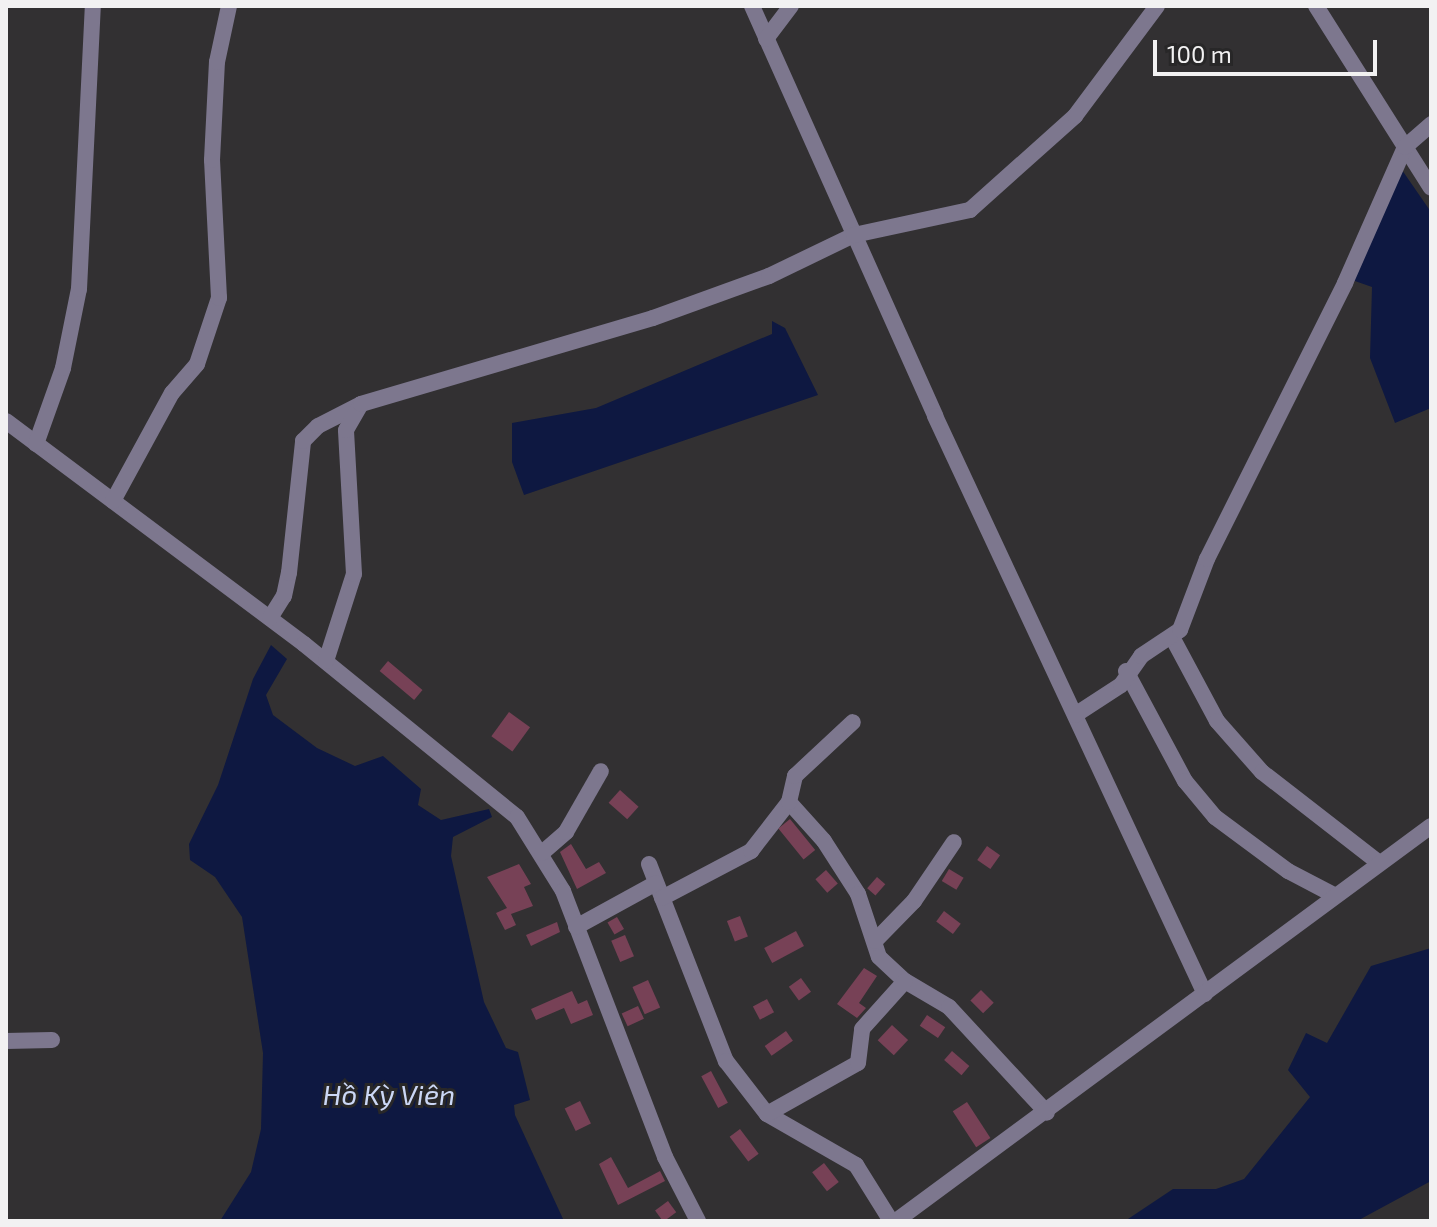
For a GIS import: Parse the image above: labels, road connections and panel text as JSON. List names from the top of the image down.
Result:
{
  "water": ["Hồ Kỳ Viên"],
  "scale_bar": "100 m"
}
